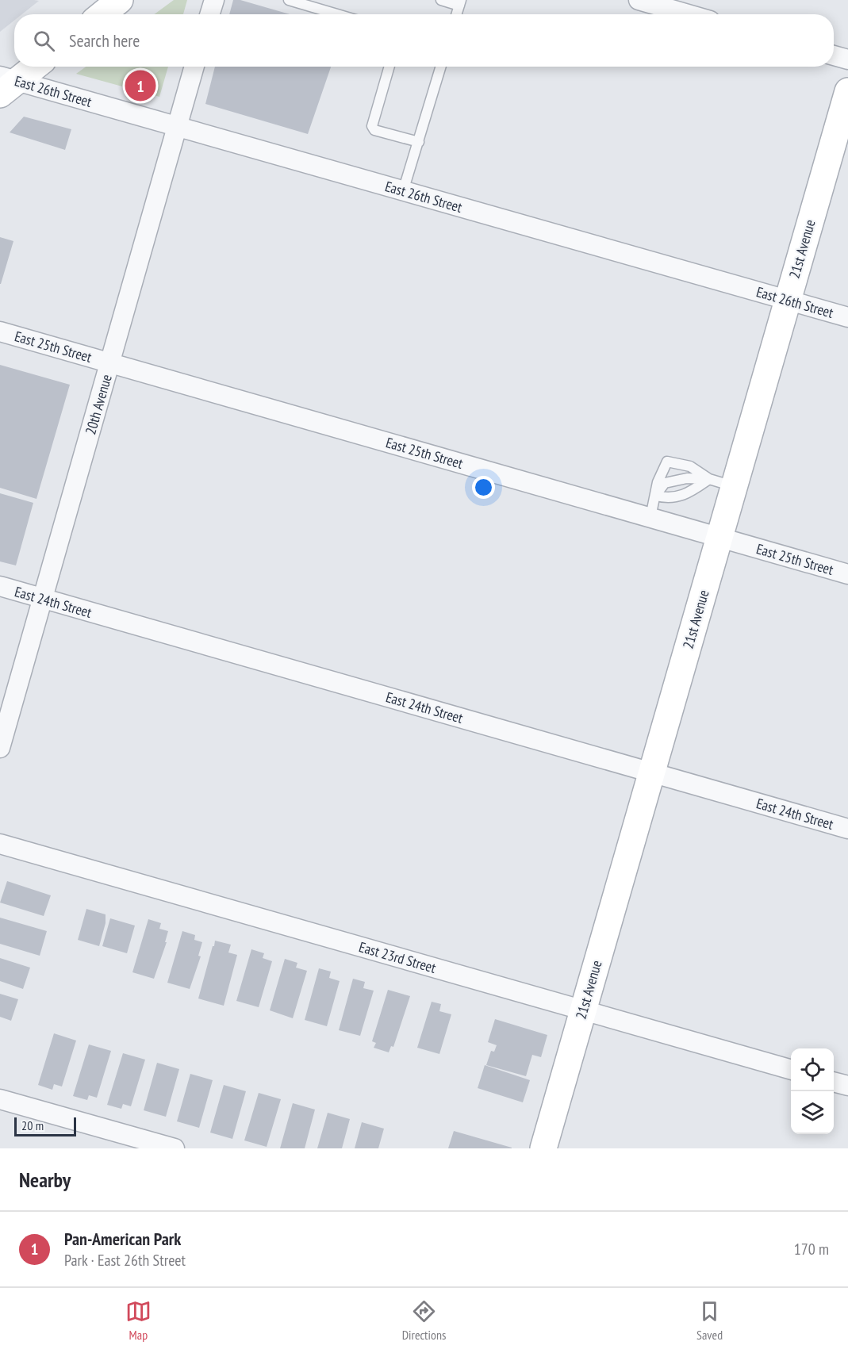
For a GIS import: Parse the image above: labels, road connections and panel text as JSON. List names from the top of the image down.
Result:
{
  "streets": {
    "street": [
      "East 26th Street",
      "21st Avenue",
      "East 25th Street",
      "20th Avenue",
      "East 24th Street",
      "East 23rd Street"
    ]
  },
  "crossings": [
    ["East 26th Street", "21st Avenue"],
    ["East 26th Street", "20th Avenue"],
    ["21st Avenue", "East 25th Street"],
    ["21st Avenue", "East 24th Street"],
    ["21st Avenue", "East 23rd Street"],
    ["East 25th Street", "20th Avenue"],
    ["20th Avenue", "East 24th Street"]
  ],
  "scale_bar": "20 m",
  "page": {
    "search": "Search here",
    "pins": "1",
    "scale": "20 m",
    "heading": "Nearby",
    "list": [
      {
        "mark": "1",
        "name": "Pan-American Park",
        "note": "Park · East 26th Street",
        "value": "170 m"
      }
    ],
    "nav": ["Map", "Directions", "Saved"]
  }
}
